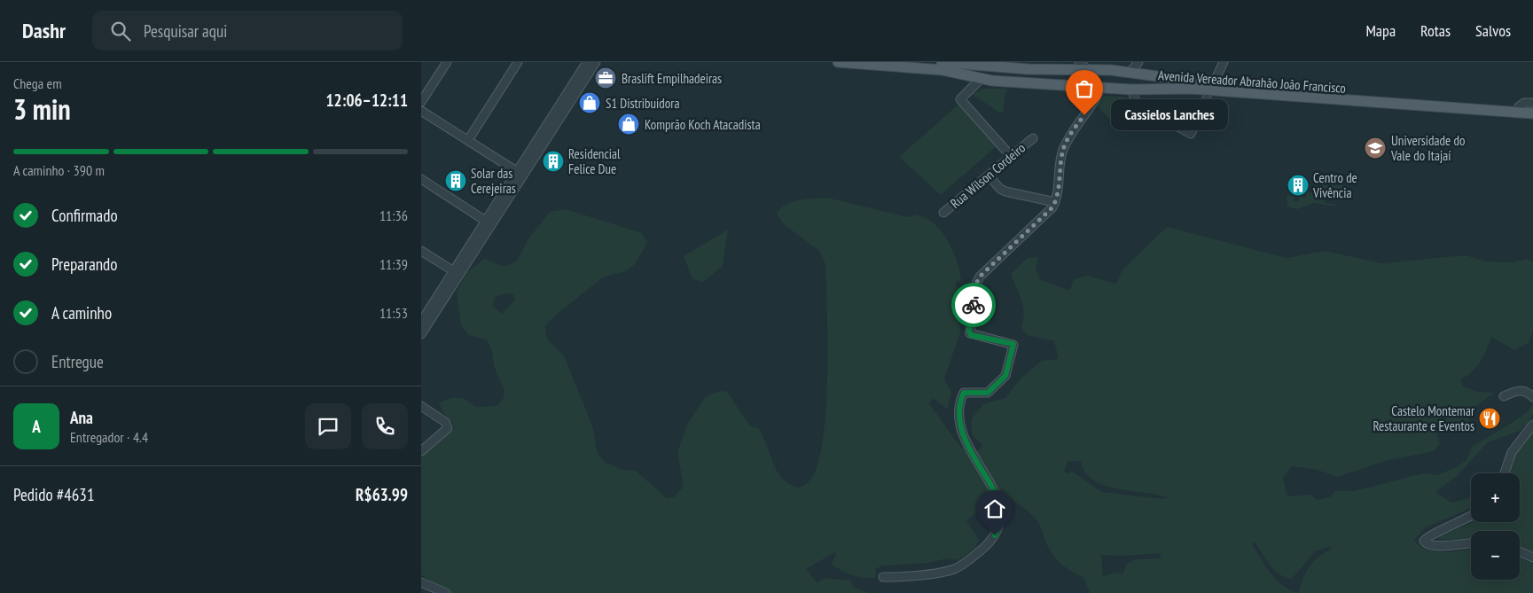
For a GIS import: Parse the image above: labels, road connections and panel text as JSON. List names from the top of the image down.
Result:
{
  "streets": {
    "main road": ["Avenida Vereador Abrahão João Francisco"],
    "street": ["Rua Wilson Cordeiro"]
  },
  "places": {
    "office": ["Braslift Empilhadeiras"],
    "shop": ["S1 Distribuidora", "Komprão Koch Atacadista"],
    "other": ["Cassielos Lanches"],
    "school or university": ["Universidade do Vale do Itajaí"],
    "building": ["Residencial Felice Due", "Solar das Cerejeiras", "Centro de Vivência"],
    "restaurant": ["Castelo Montemar Restaurante e Eventos"]
  },
  "page": {
    "header": "Dashr",
    "search": "Pesquisar aqui",
    "nav": ["Mapa", "Rotas", "Salvos"],
    "heading": ["3 min", "Chega em", "12:06–12:11"],
    "panel": [
      "Ana",
      "Entregador · 4.4",
      "Pedido #4631",
      "R$63.99"
    ],
    "bubble": "Cassielos Lanches",
    "bar": "A caminho · 390 m",
    "list": [
      ["Confirmado", "11:36"],
      ["Preparando", "11:39"],
      ["A caminho", "11:53"],
      "Entregue"
    ],
    "round": "A",
    "map_buttons": ["+", "−"]
  }
}
